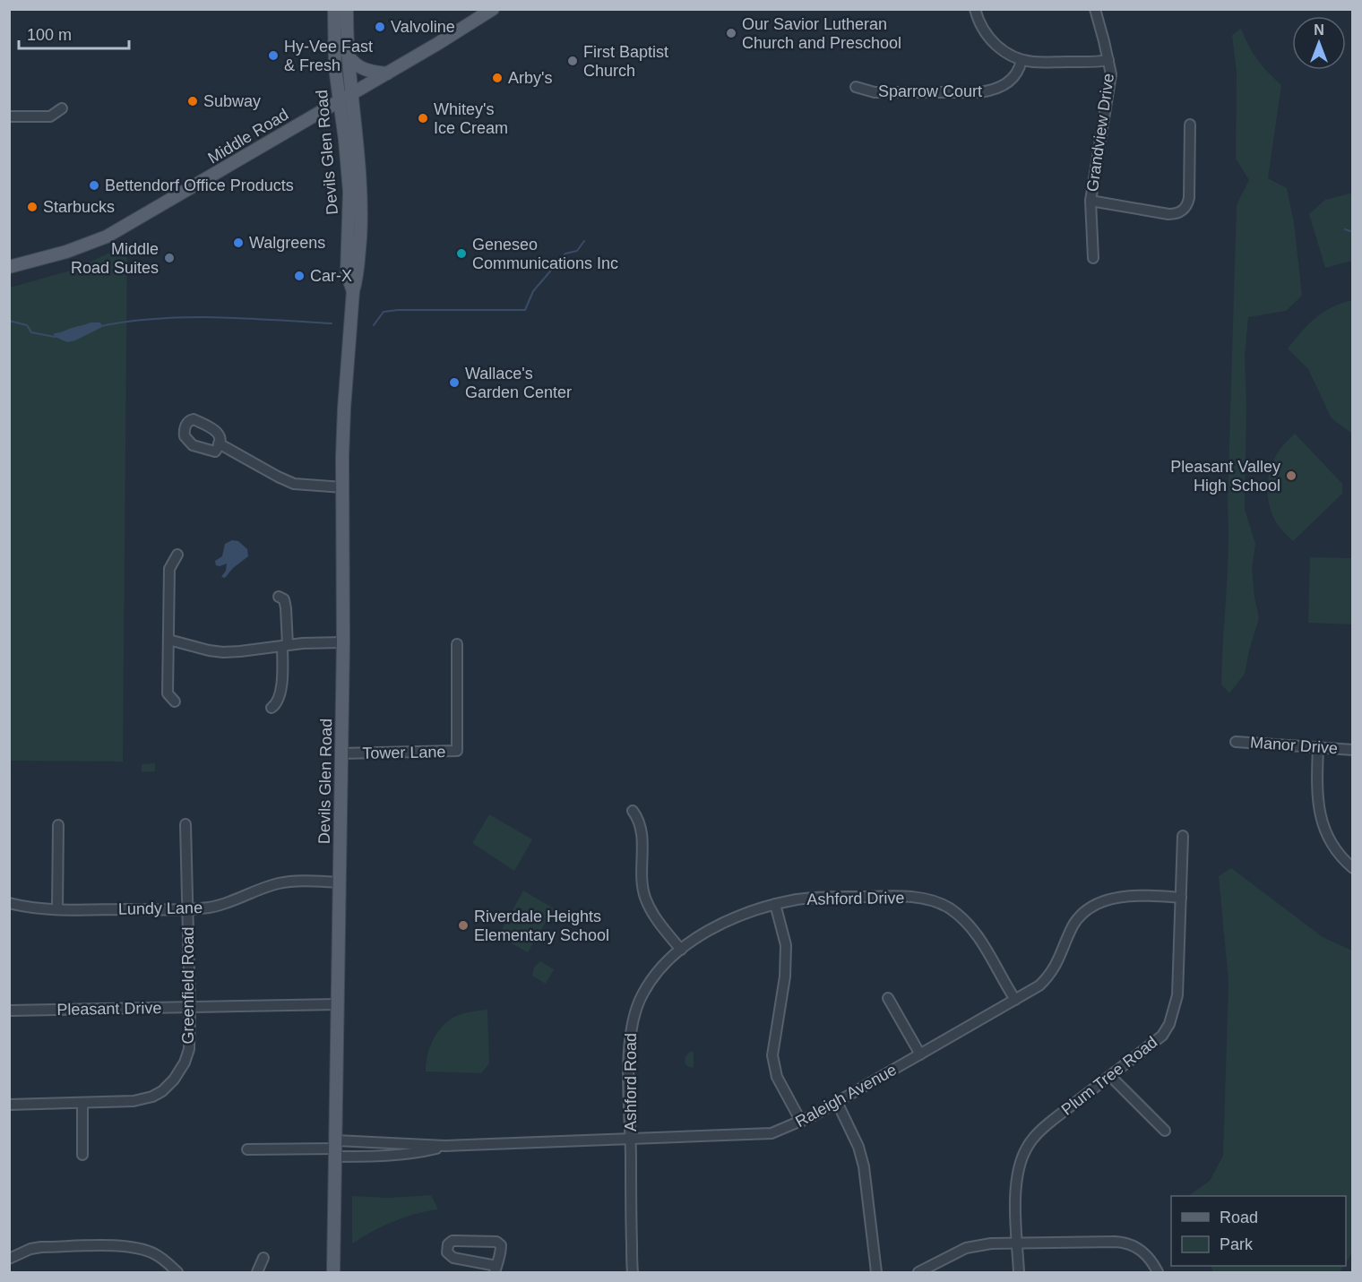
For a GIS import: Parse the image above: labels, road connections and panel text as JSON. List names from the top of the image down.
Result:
{
  "streets": {
    "main road": ["Middle Road", "Devils Glen Road"],
    "street": [
      "Sparrow Court",
      "Grandview Drive",
      "Manor Drive",
      "Tower Lane",
      "Ashford Drive",
      "Lundy Lane",
      "Greenfield Road",
      "Pleasant Drive",
      "Plum Tree Road",
      "Ashford Road",
      "Raleigh Avenue"
    ]
  },
  "crossings": [
    ["Middle Road", "Devils Glen Road"],
    ["Devils Glen Road", "Tower Lane"],
    ["Devils Glen Road", "Lundy Lane"],
    ["Devils Glen Road", "Pleasant Drive"],
    ["Devils Glen Road", "Raleigh Avenue"],
    ["Ashford Drive", "Ashford Road"],
    ["Ashford Drive", "Raleigh Avenue"],
    ["Lundy Lane", "Greenfield Road"],
    ["Greenfield Road", "Pleasant Drive"],
    ["Plum Tree Road", "Raleigh Avenue"],
    ["Ashford Road", "Raleigh Avenue"]
  ],
  "places": [
    "Valvoline",
    "Our Savior Lutheran Church and Preschool",
    "Hy-Vee Fast & Fresh",
    "First Baptist Church",
    "Arby's",
    "Subway",
    "Whitey's Ice Cream",
    "Bettendorf Office Products",
    "Starbucks",
    "Walgreens",
    "Geneseo Communications Inc",
    "Middle Road Suites",
    "Car-X",
    "Wallace's Garden Center",
    "Pleasant Valley High School",
    "Riverdale Heights Elementary School"
  ],
  "legend": ["Road", "Park"],
  "scale_bar": "100 m",
  "north": "top"
}
